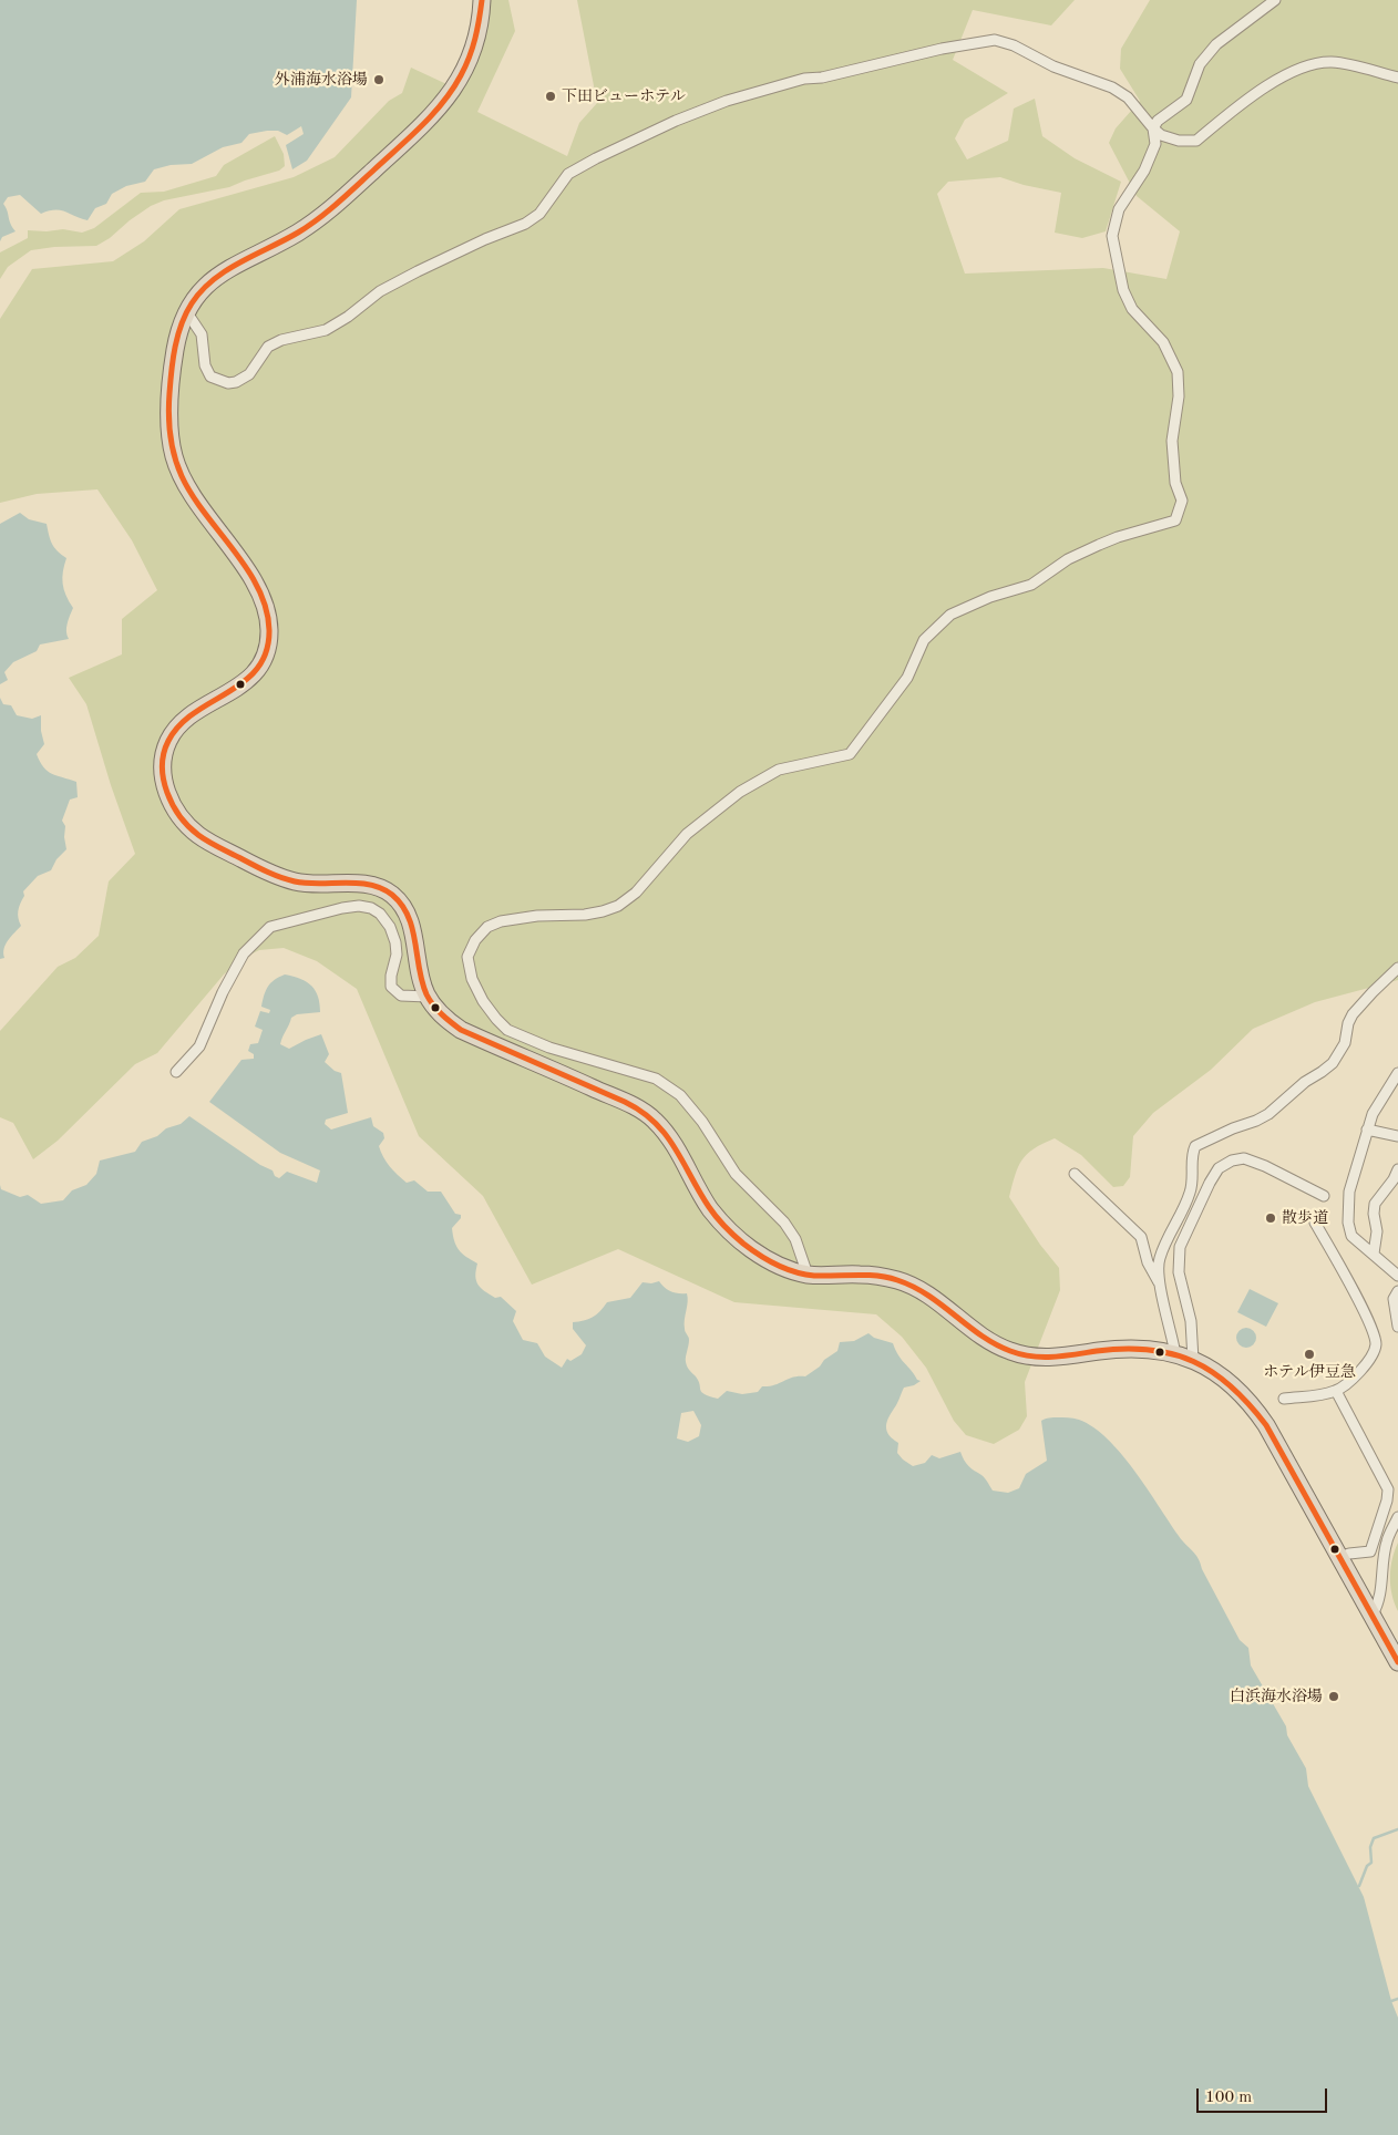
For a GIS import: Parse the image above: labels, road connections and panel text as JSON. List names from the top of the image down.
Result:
{
  "places": [
    "外浦海水浴場",
    "下田ビューホテル",
    "散歩道",
    "ホテル伊豆急",
    "白浜海水浴場"
  ],
  "scale_bar": "100 m"
}
